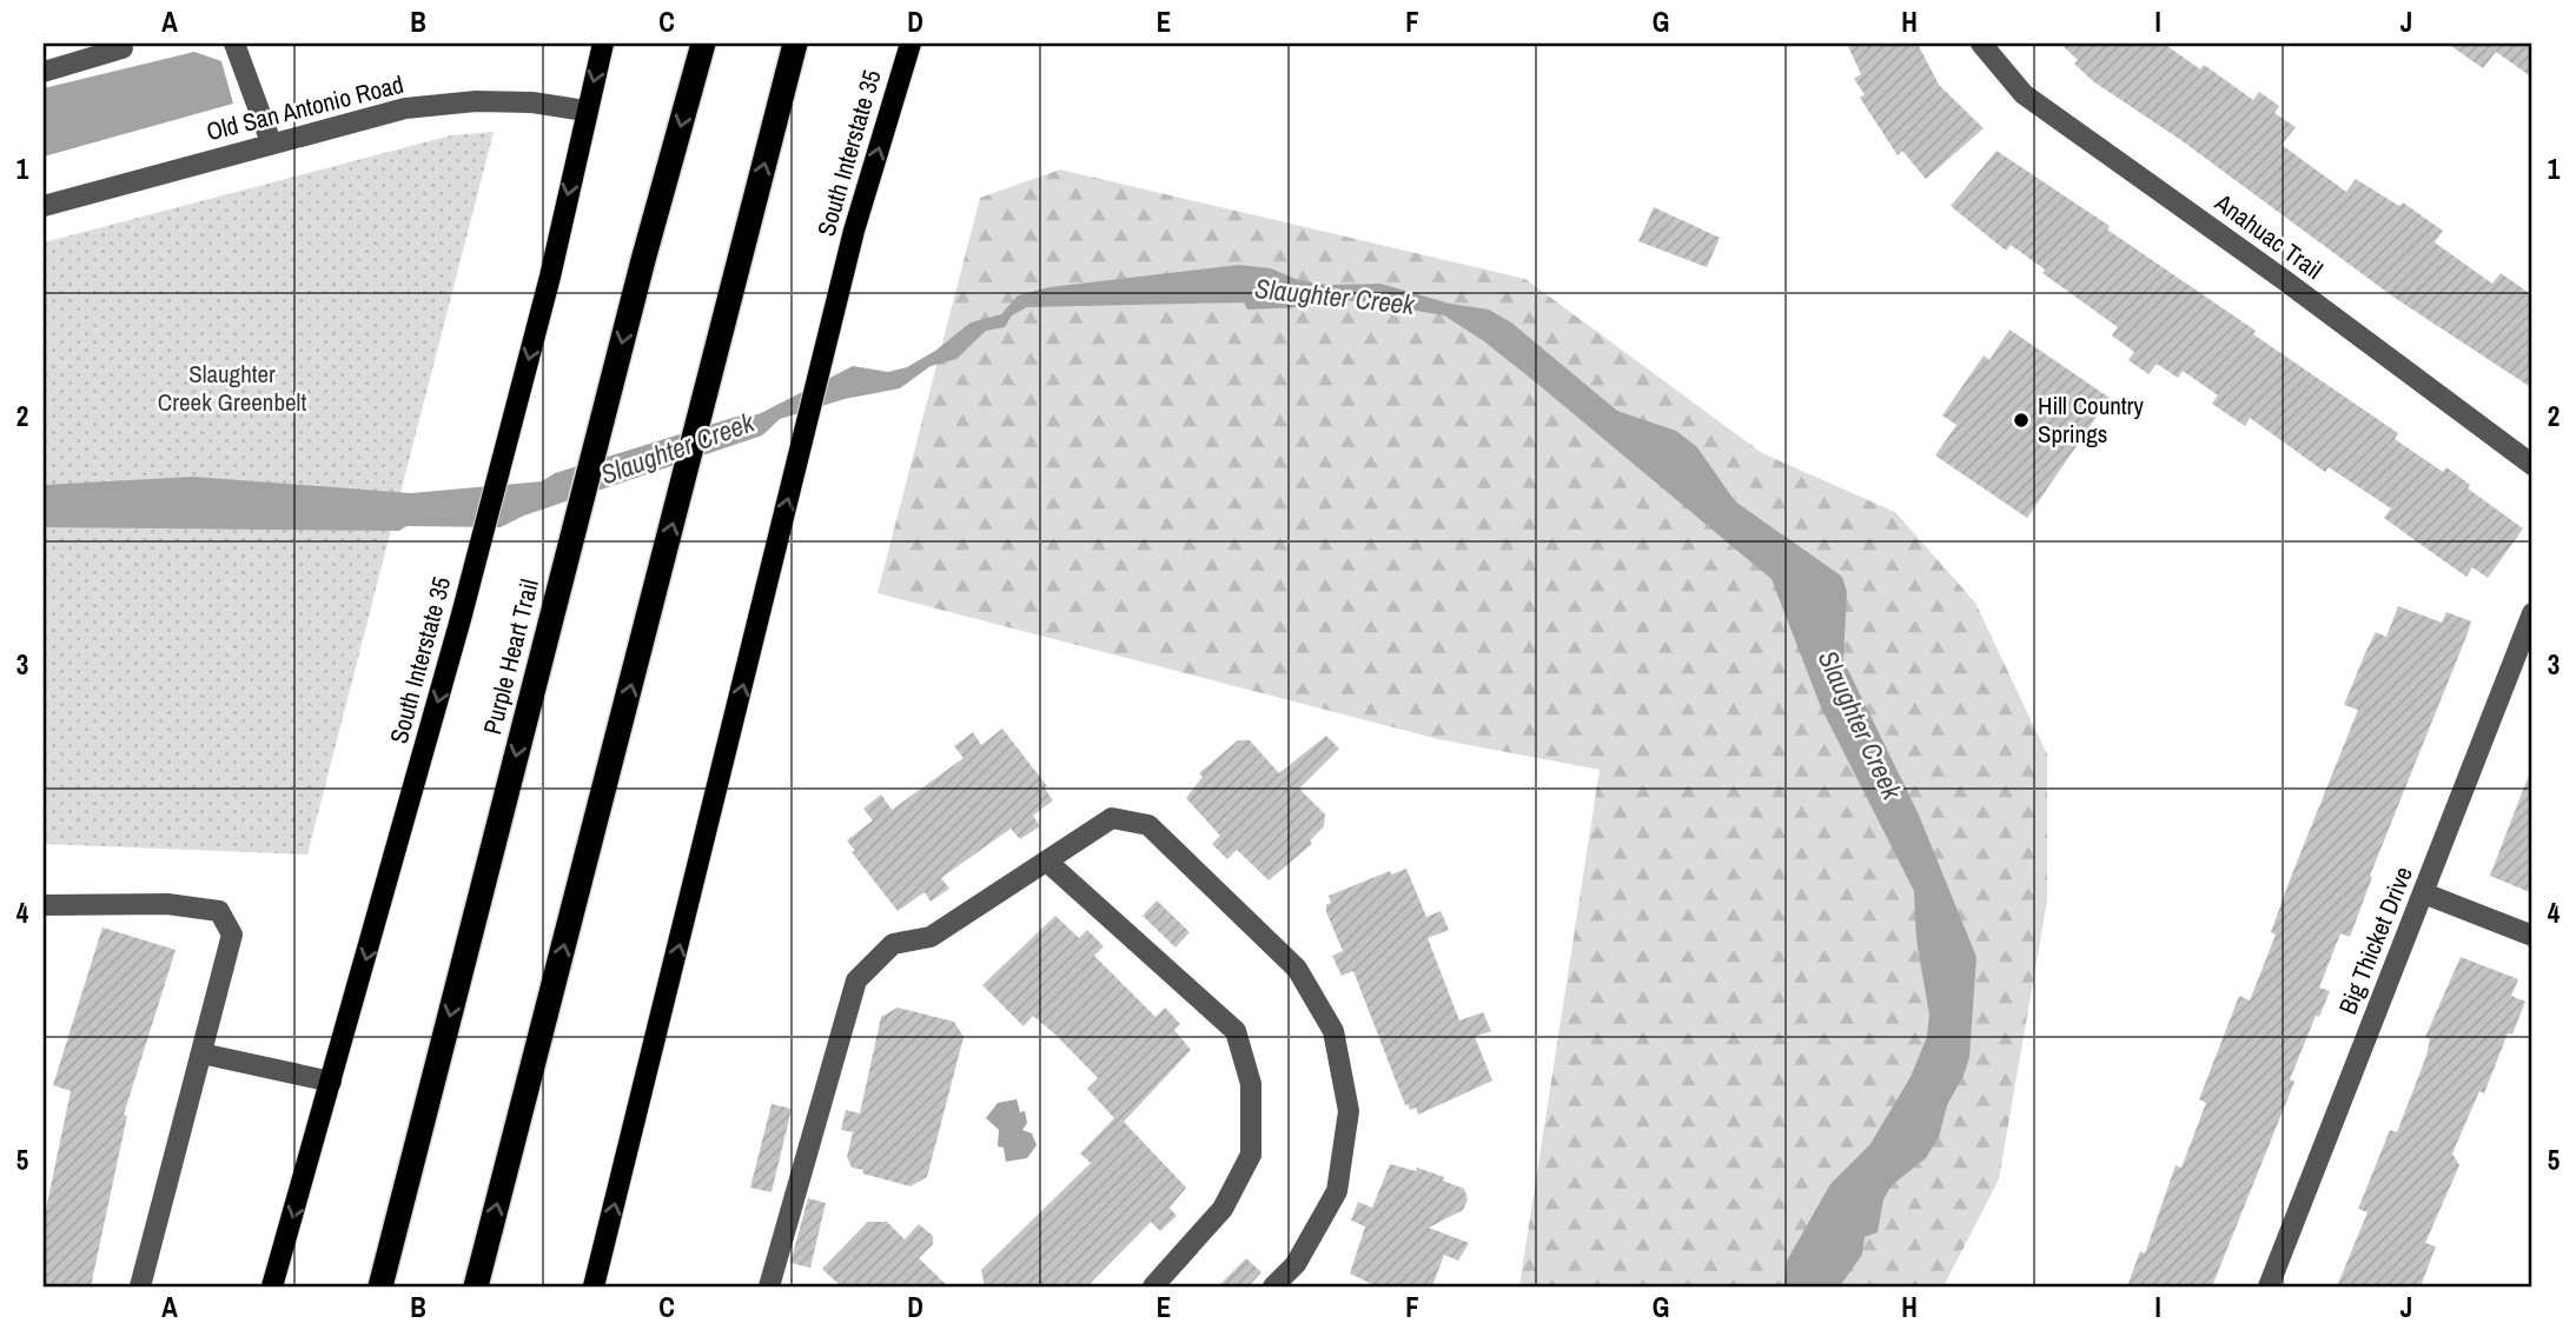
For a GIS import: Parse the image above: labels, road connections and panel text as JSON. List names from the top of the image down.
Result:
{
  "streets": {
    "highway": ["Purple Heart Trail"],
    "main road": ["South Interstate 35"],
    "street": ["Old San Antonio Road", "Anahuac Trail", "Big Thicket Drive"]
  },
  "crossings": [
    ["Old San Antonio Road", "South Interstate 35"]
  ],
  "water": ["Slaughter Creek"],
  "parks": ["Slaughter Creek Greenbelt"],
  "places": ["Hill Country Springs"],
  "grid": {
    "columns": [
      "A",
      "B",
      "C",
      "D",
      "E",
      "F",
      "G",
      "H",
      "I",
      "J"
    ],
    "rows": [
      "1",
      "2",
      "3",
      "4",
      "5"
    ]
  }
}
